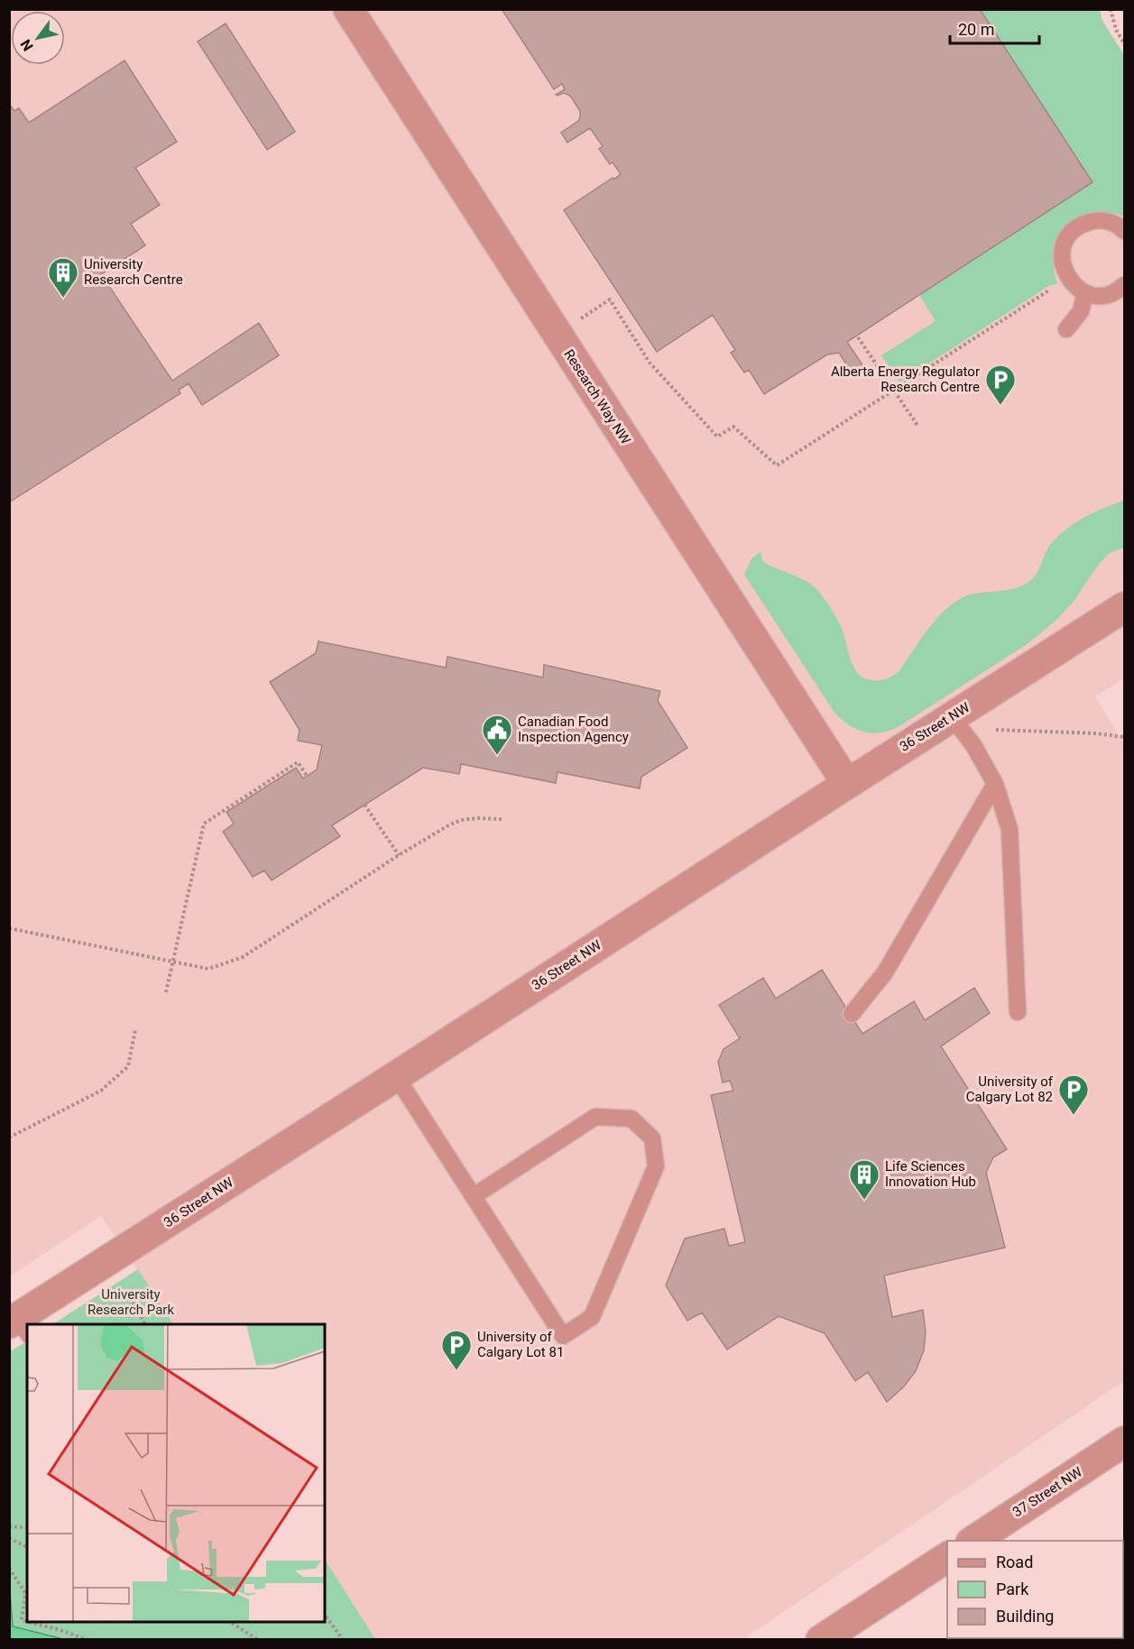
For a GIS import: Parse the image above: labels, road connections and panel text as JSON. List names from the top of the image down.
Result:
{
  "streets": {
    "street": ["Research Way NW", "36 Street NW", "37 Street NW"]
  },
  "crossings": [
    ["Research Way NW", "36 Street NW"]
  ],
  "parks": ["University Research Park"],
  "places": {
    "building": ["University Research Centre", "Life Sciences Innovation Hub"],
    "parking": ["Alberta Energy Regulator Research Centre", "University of Calgary Lot 82", "University of Calgary Lot 81"],
    "public building": ["Canadian Food Inspection Agency"]
  },
  "legend": ["Road", "Park", "Building"],
  "scale_bar": "20 m",
  "north": "bottom left"
}
